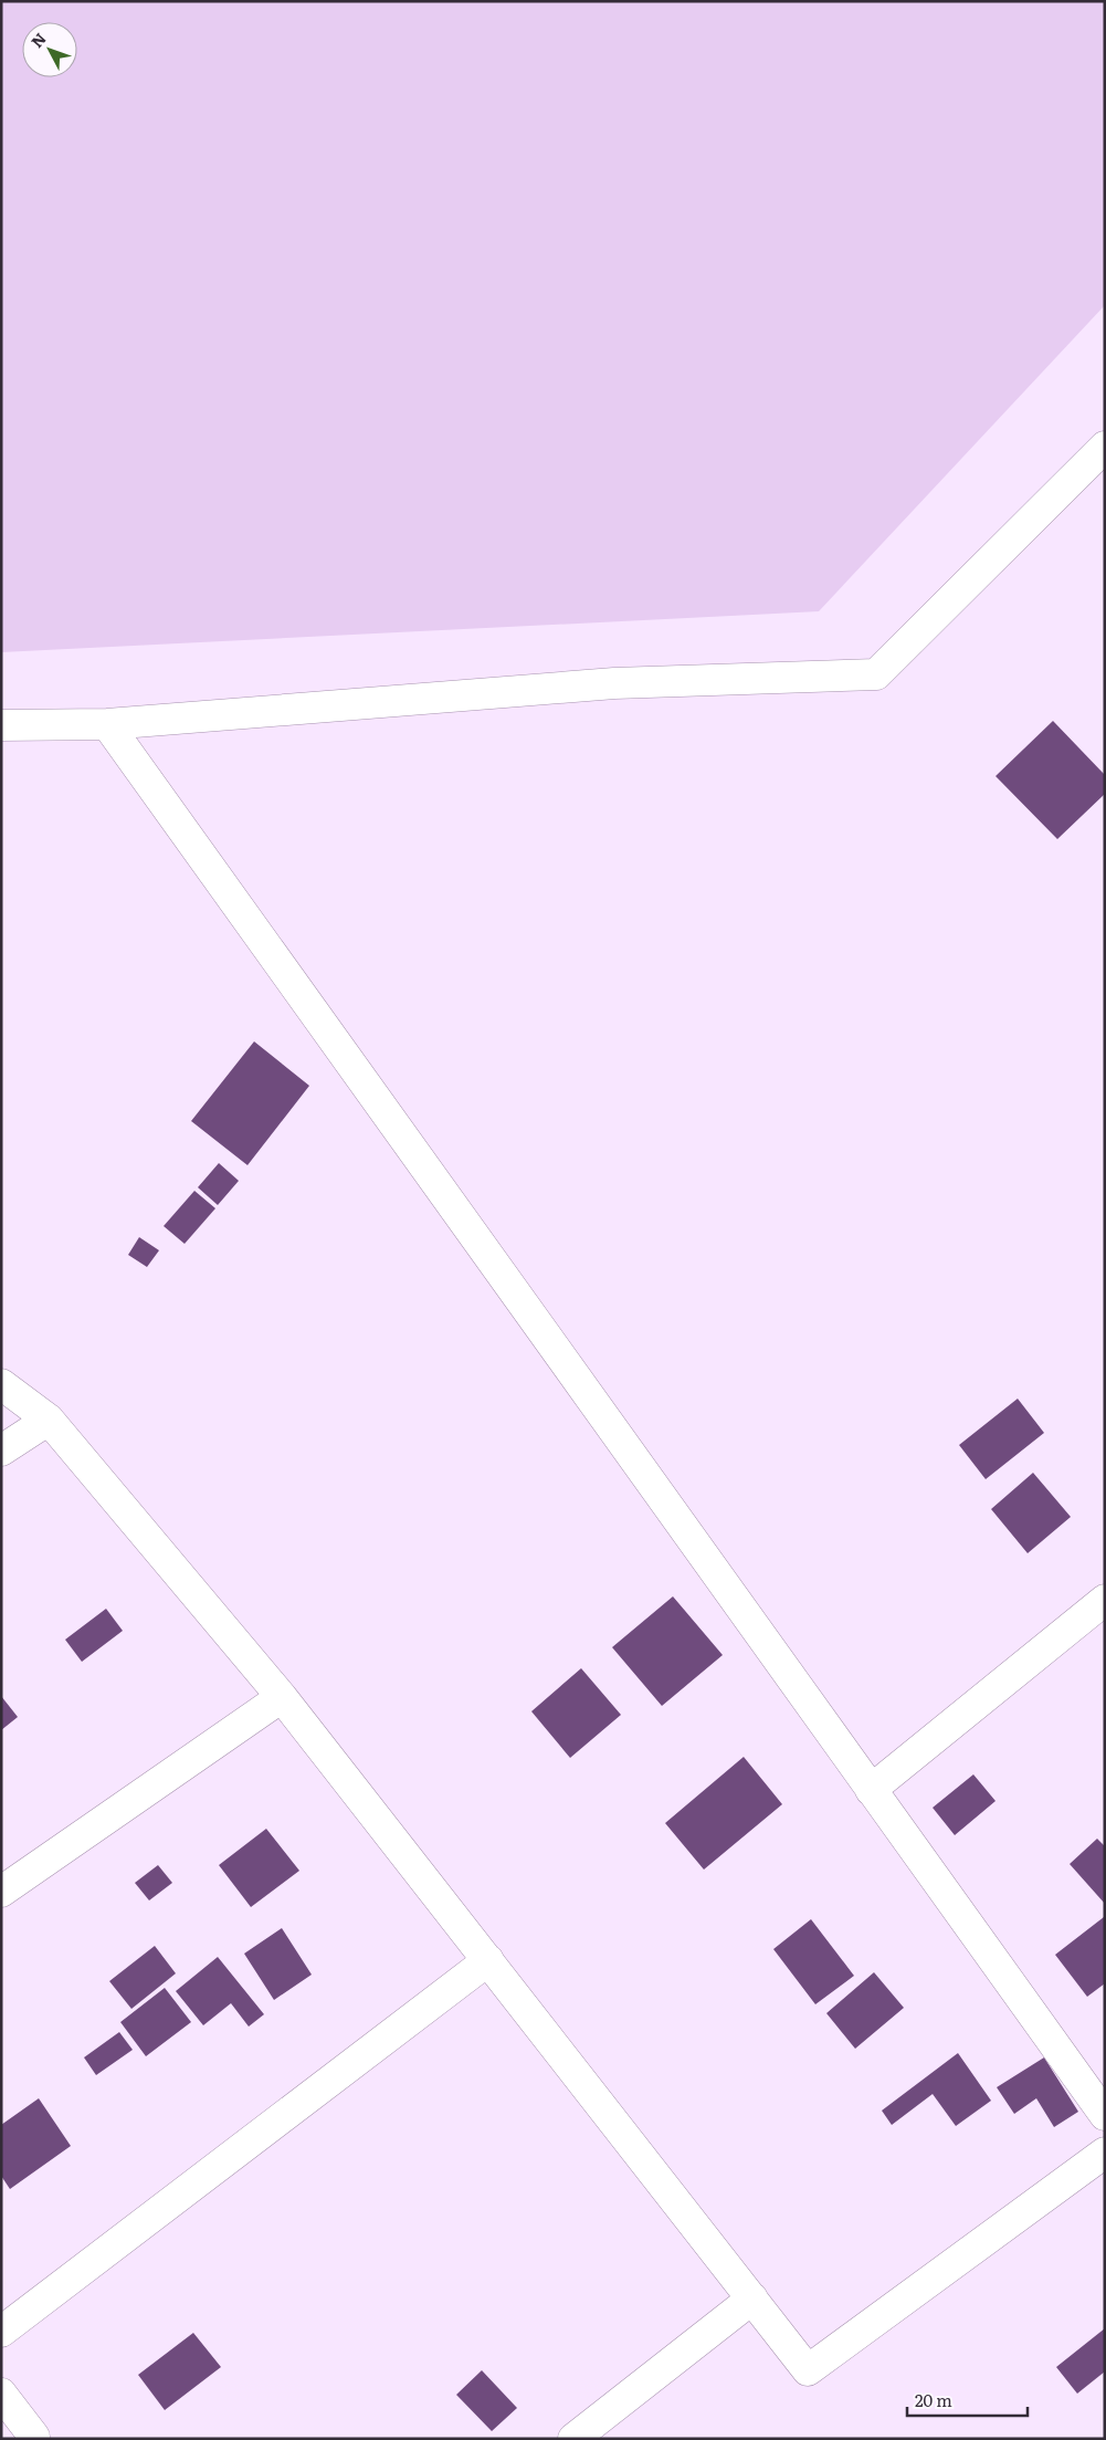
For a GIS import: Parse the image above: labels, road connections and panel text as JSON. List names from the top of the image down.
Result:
{
  "scale_bar": "20 m",
  "north": "top left"
}
